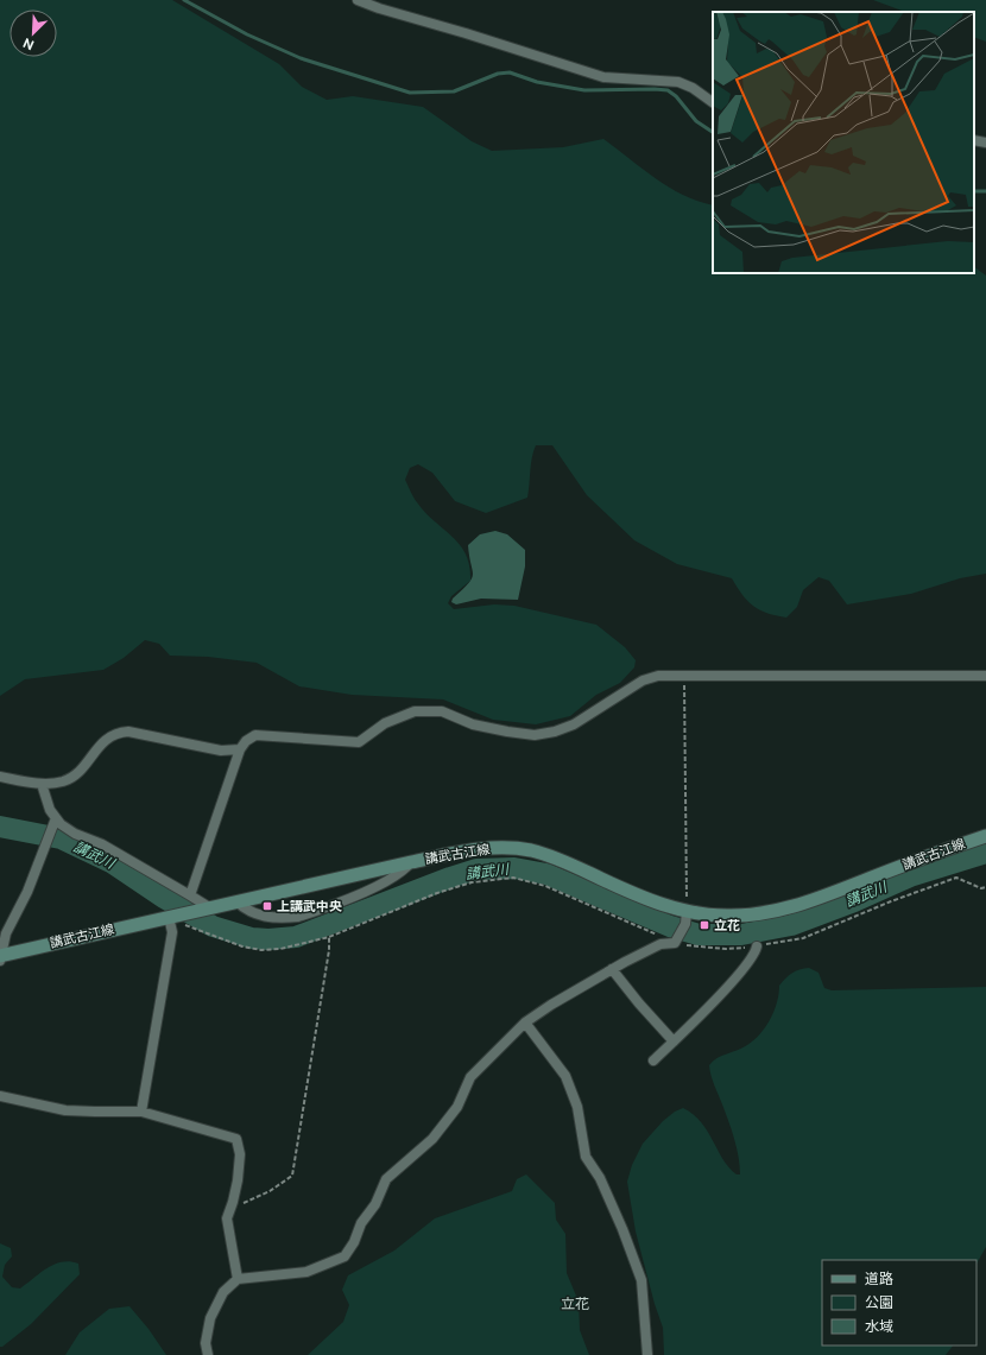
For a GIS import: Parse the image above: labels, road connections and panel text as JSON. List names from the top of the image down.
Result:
{
  "streets": {
    "main road": ["講武古江線"]
  },
  "districts": ["立花"],
  "water": ["講武川"],
  "places": {
    "transit": ["上講武中央", "立花"]
  },
  "legend": ["道路", "公園", "水域"],
  "north": "bottom left"
}
